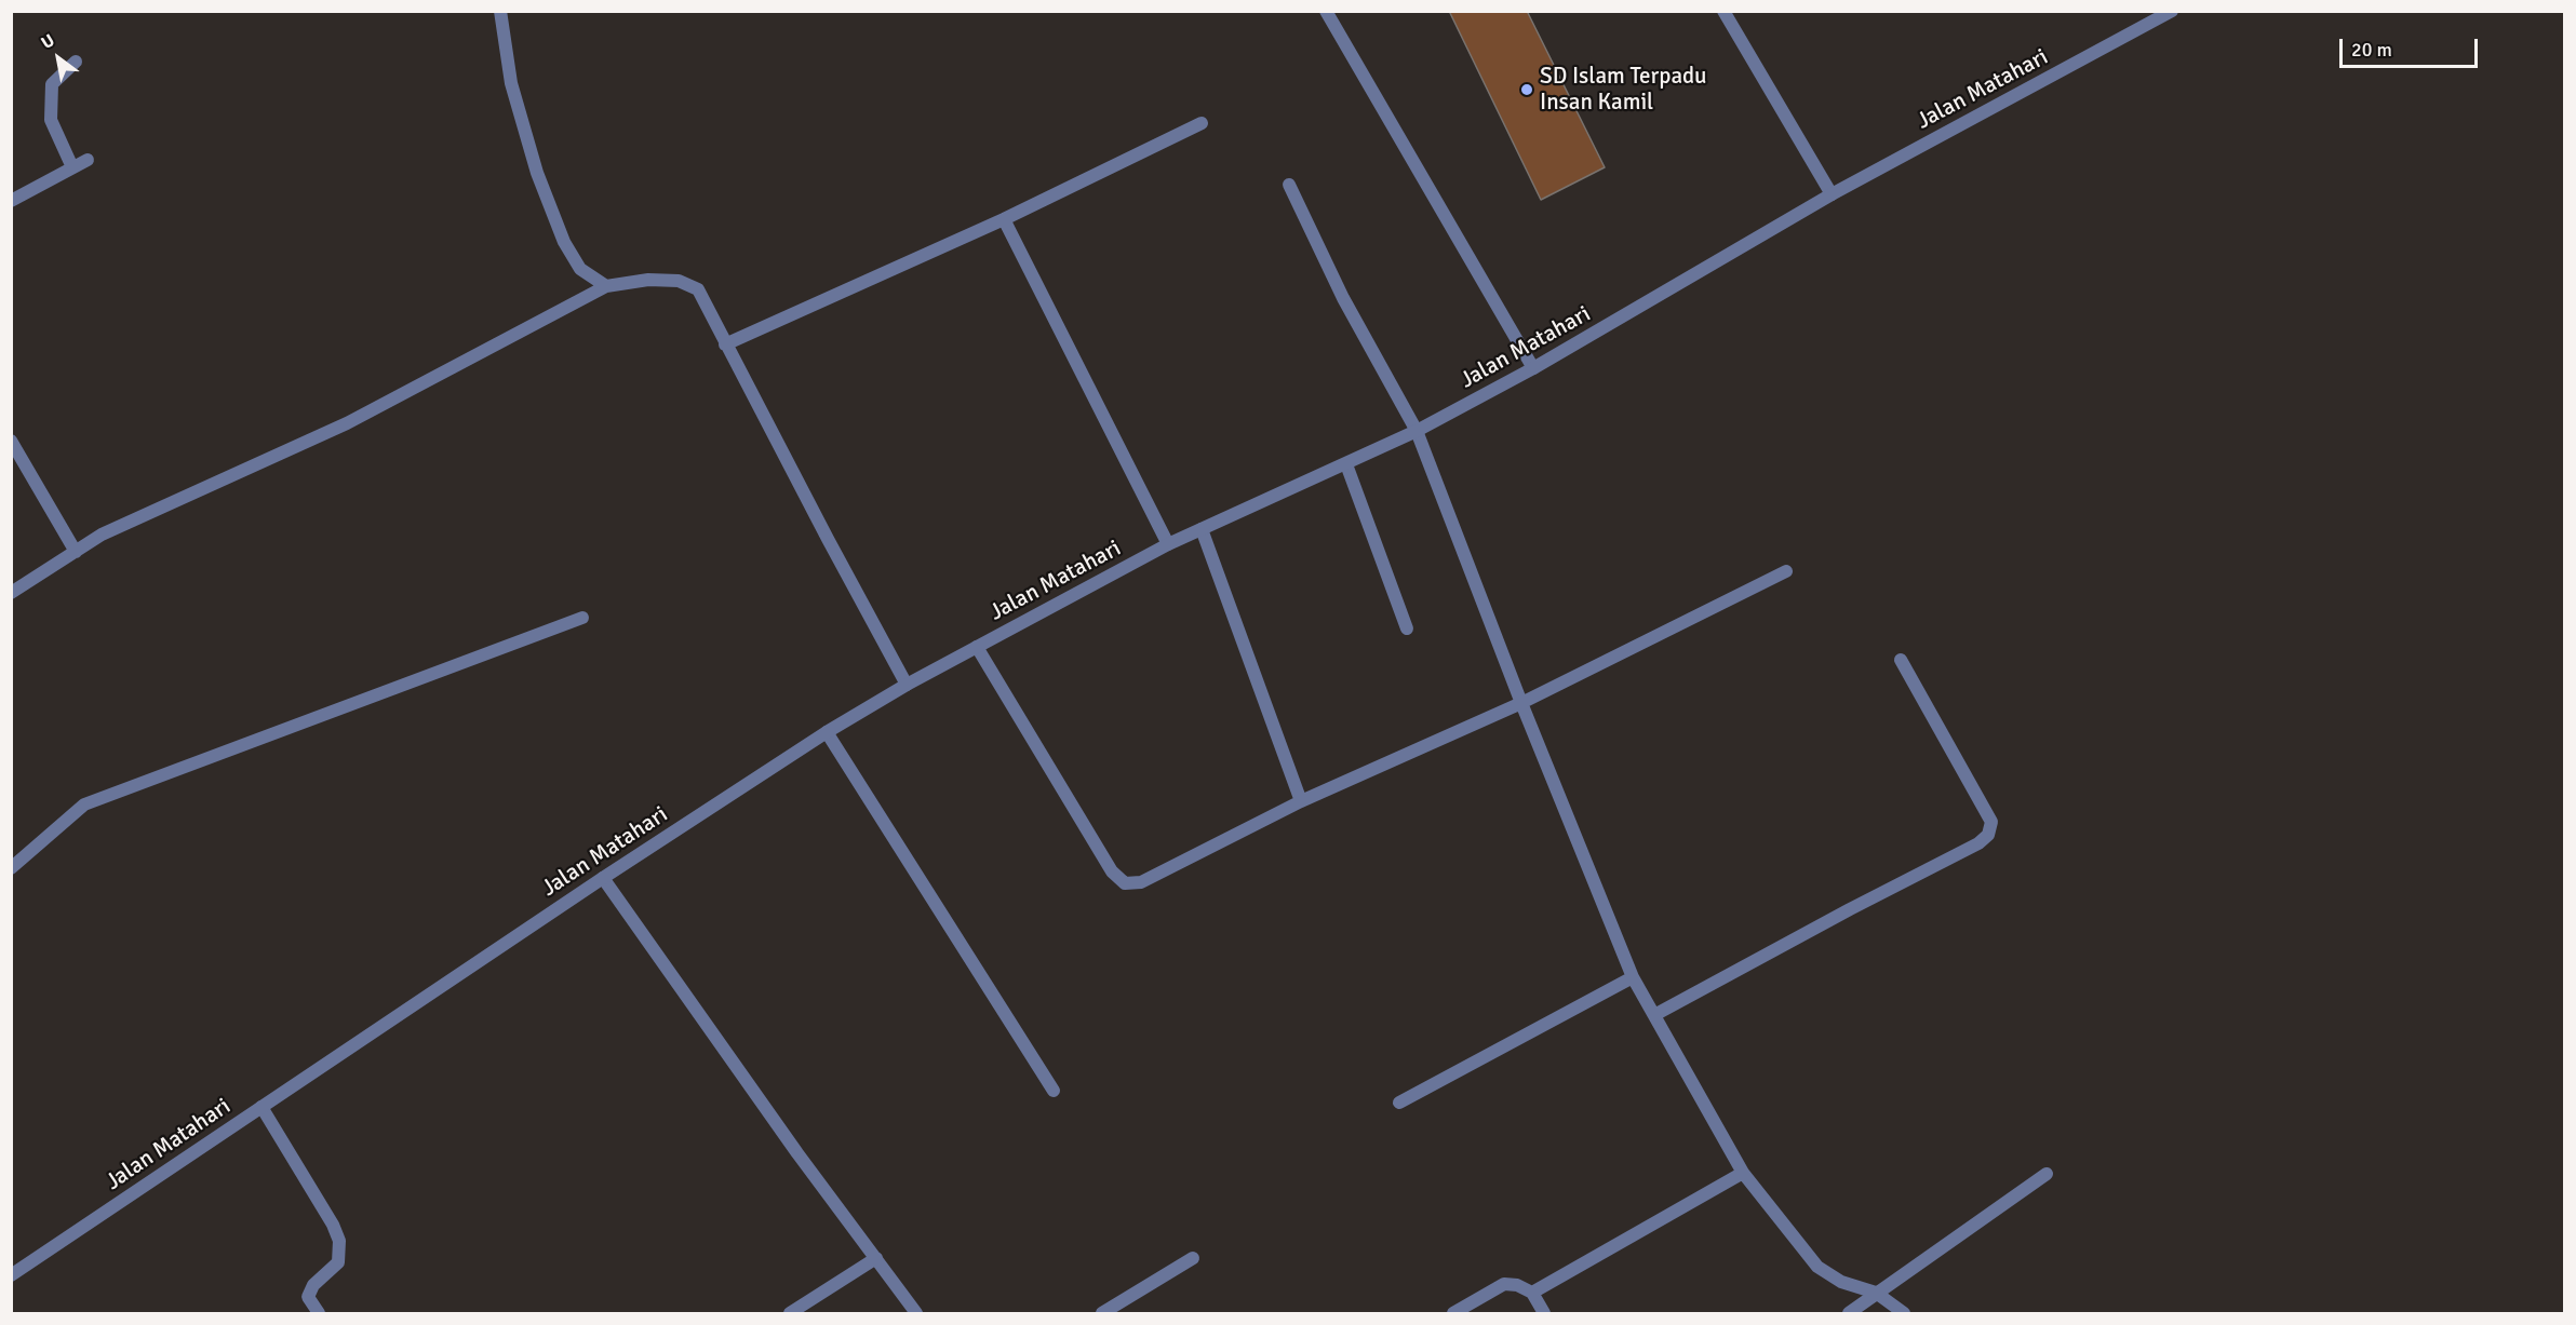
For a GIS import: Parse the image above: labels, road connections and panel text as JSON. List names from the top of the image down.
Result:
{
  "streets": {
    "street": ["Jalan Matahari"]
  },
  "places": ["SD Islam Terpadu Insan Kamil"],
  "scale_bar": "20 m",
  "north": "top left"
}
